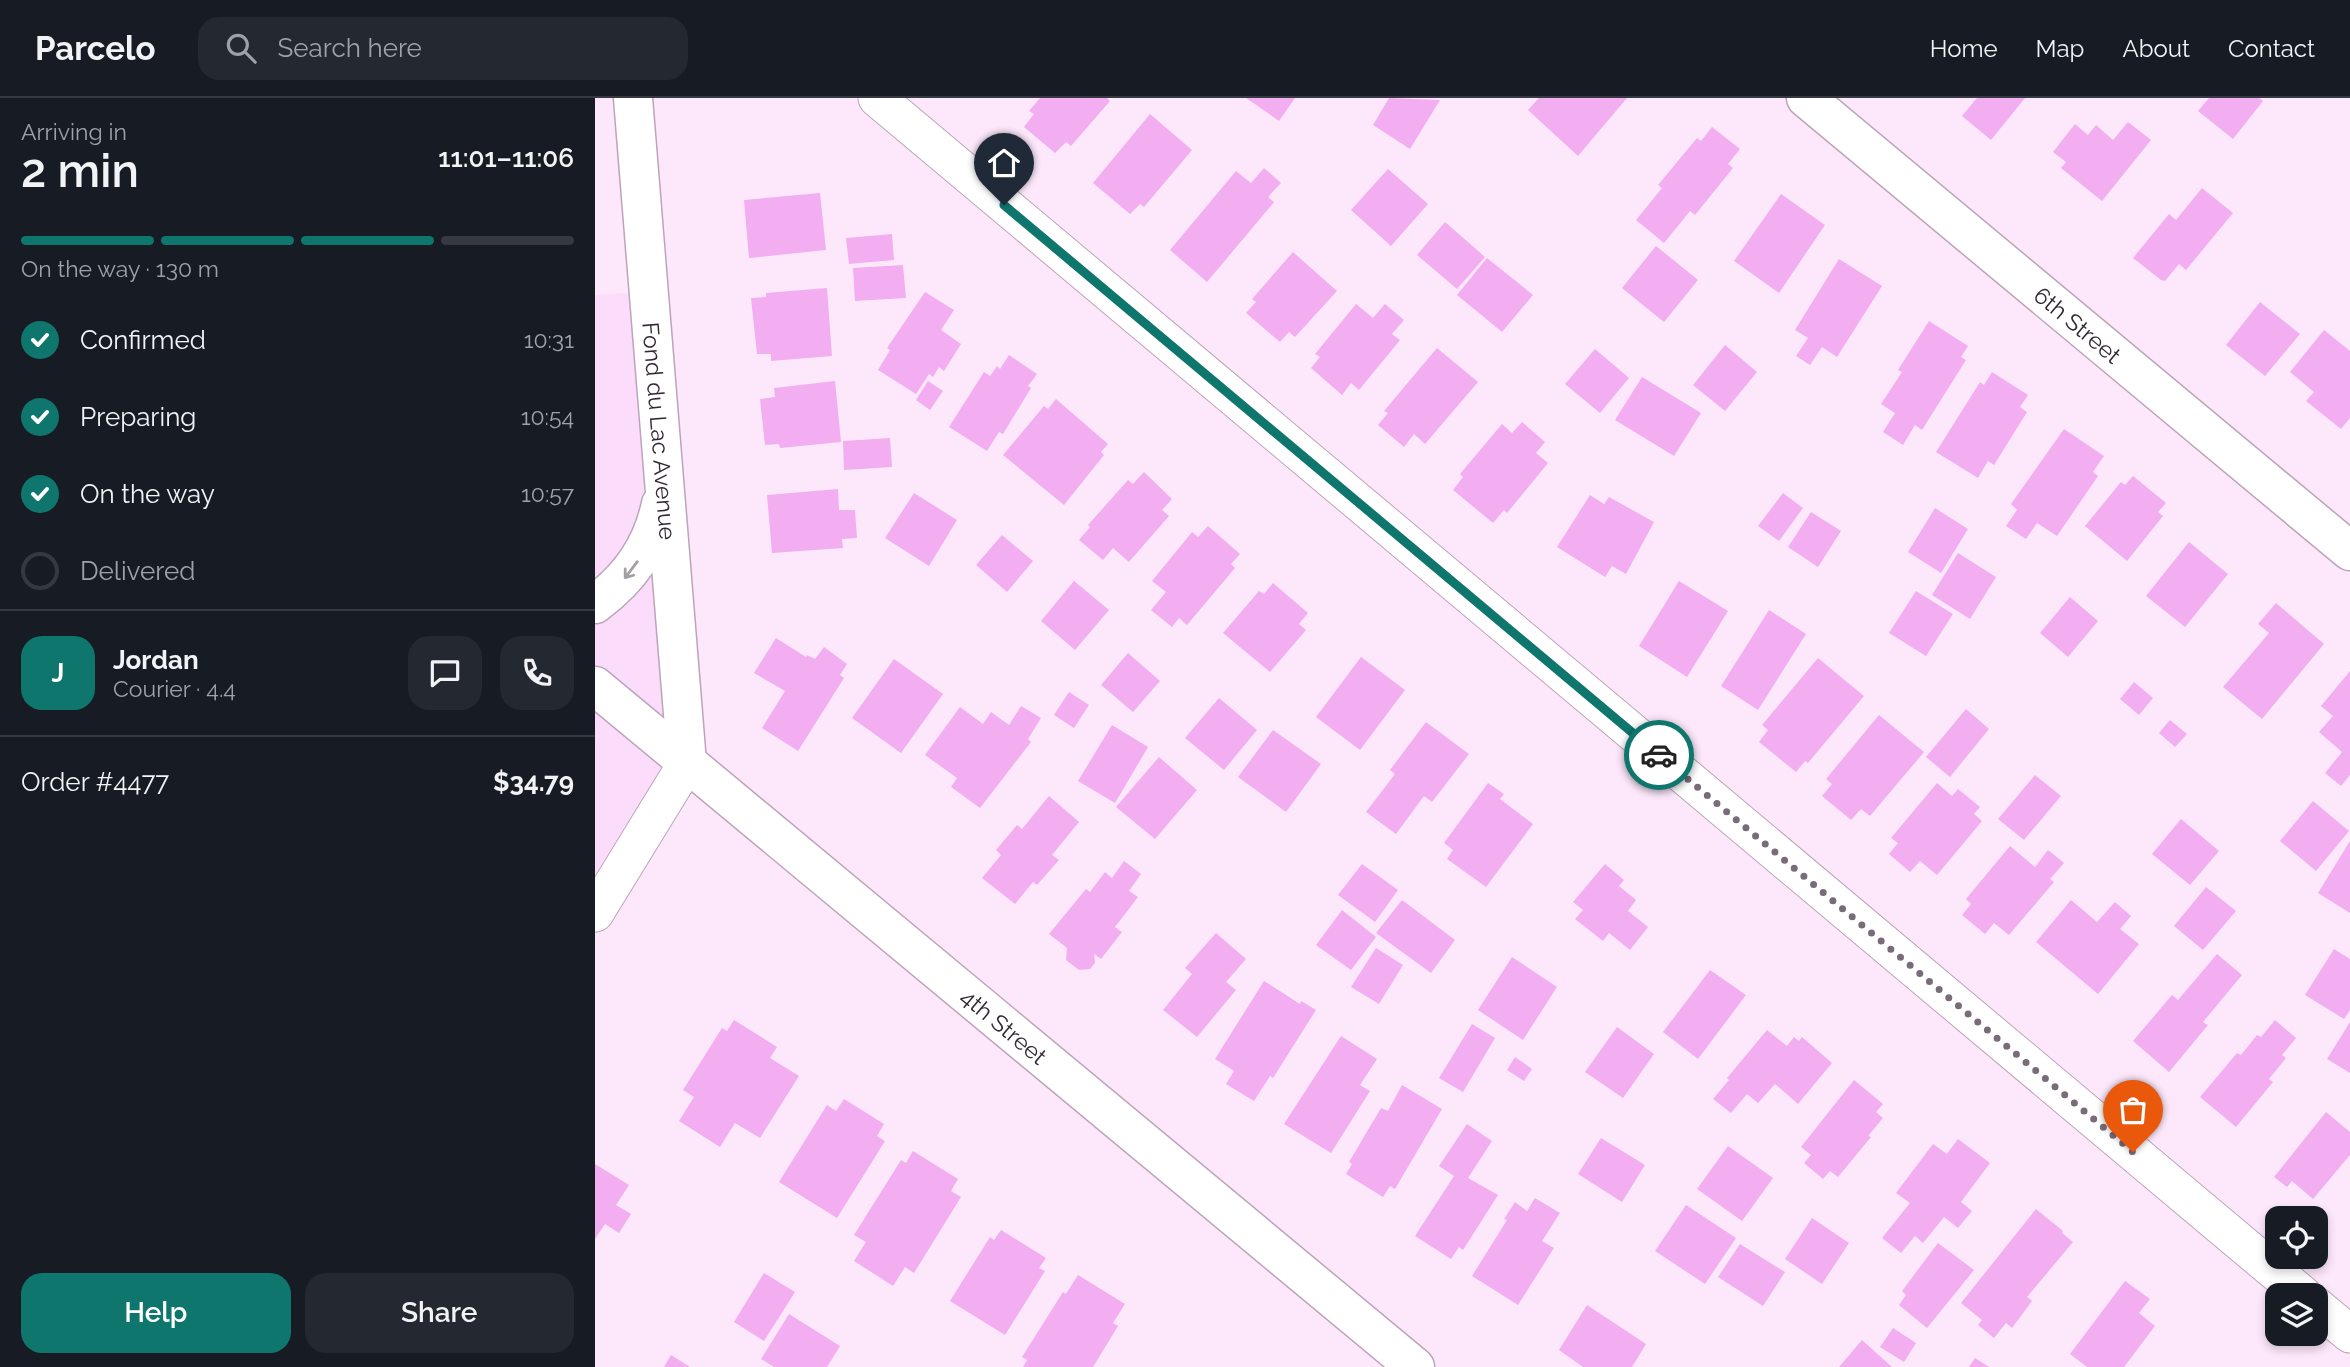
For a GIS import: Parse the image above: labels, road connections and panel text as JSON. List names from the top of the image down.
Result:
{
  "streets": {
    "street": ["6th Street", "Fond du Lac Avenue", "4th Street"]
  },
  "crossings": [
    ["Fond du Lac Avenue", "4th Street"]
  ],
  "page": {
    "header": "Parcelo",
    "search": "Search here",
    "nav": [
      "Home",
      "Map",
      "About",
      "Contact"
    ],
    "heading": ["2 min", "Arriving in", "11:01–11:06"],
    "panel": [
      "Jordan",
      "Courier · 4.4",
      "Order #4477",
      "$34.79"
    ],
    "bar": "On the way · 130 m",
    "list": [
      ["Confirmed", "10:31"],
      ["Preparing", "10:54"],
      ["On the way", "10:57"],
      "Delivered"
    ],
    "round": "J",
    "buttons": ["Help", "Share"]
  }
}
